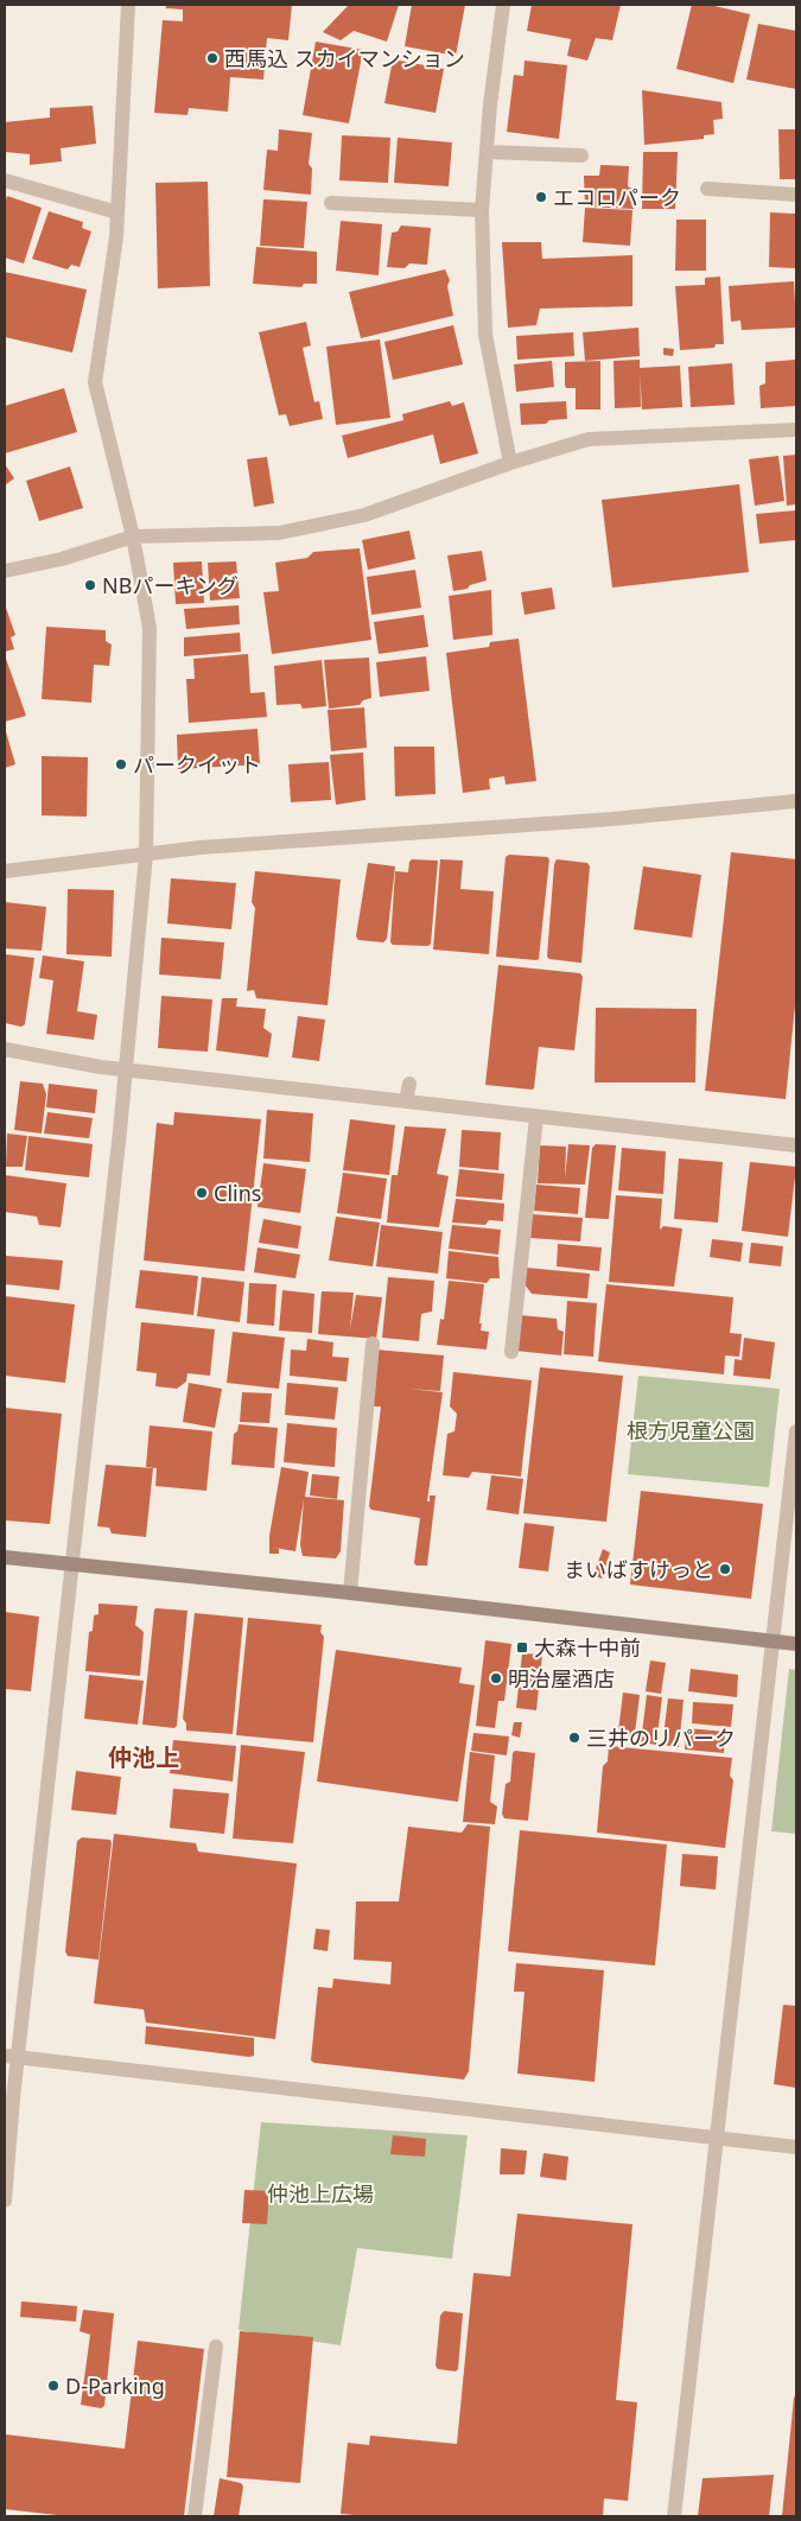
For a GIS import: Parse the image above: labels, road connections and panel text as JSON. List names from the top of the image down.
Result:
{
  "districts": ["仲池上"],
  "parks": ["根方児童公園", "仲池上広場"],
  "places": {
    "other": [
      "西馬込 スカイマンション",
      "エコロパーク",
      "NBパーキング",
      "パークイット",
      "Clins",
      "まいばすけっと",
      "明治屋酒店",
      "三井のリパーク",
      "D-Parking"
    ],
    "transit": ["大森十中前"]
  }
}
